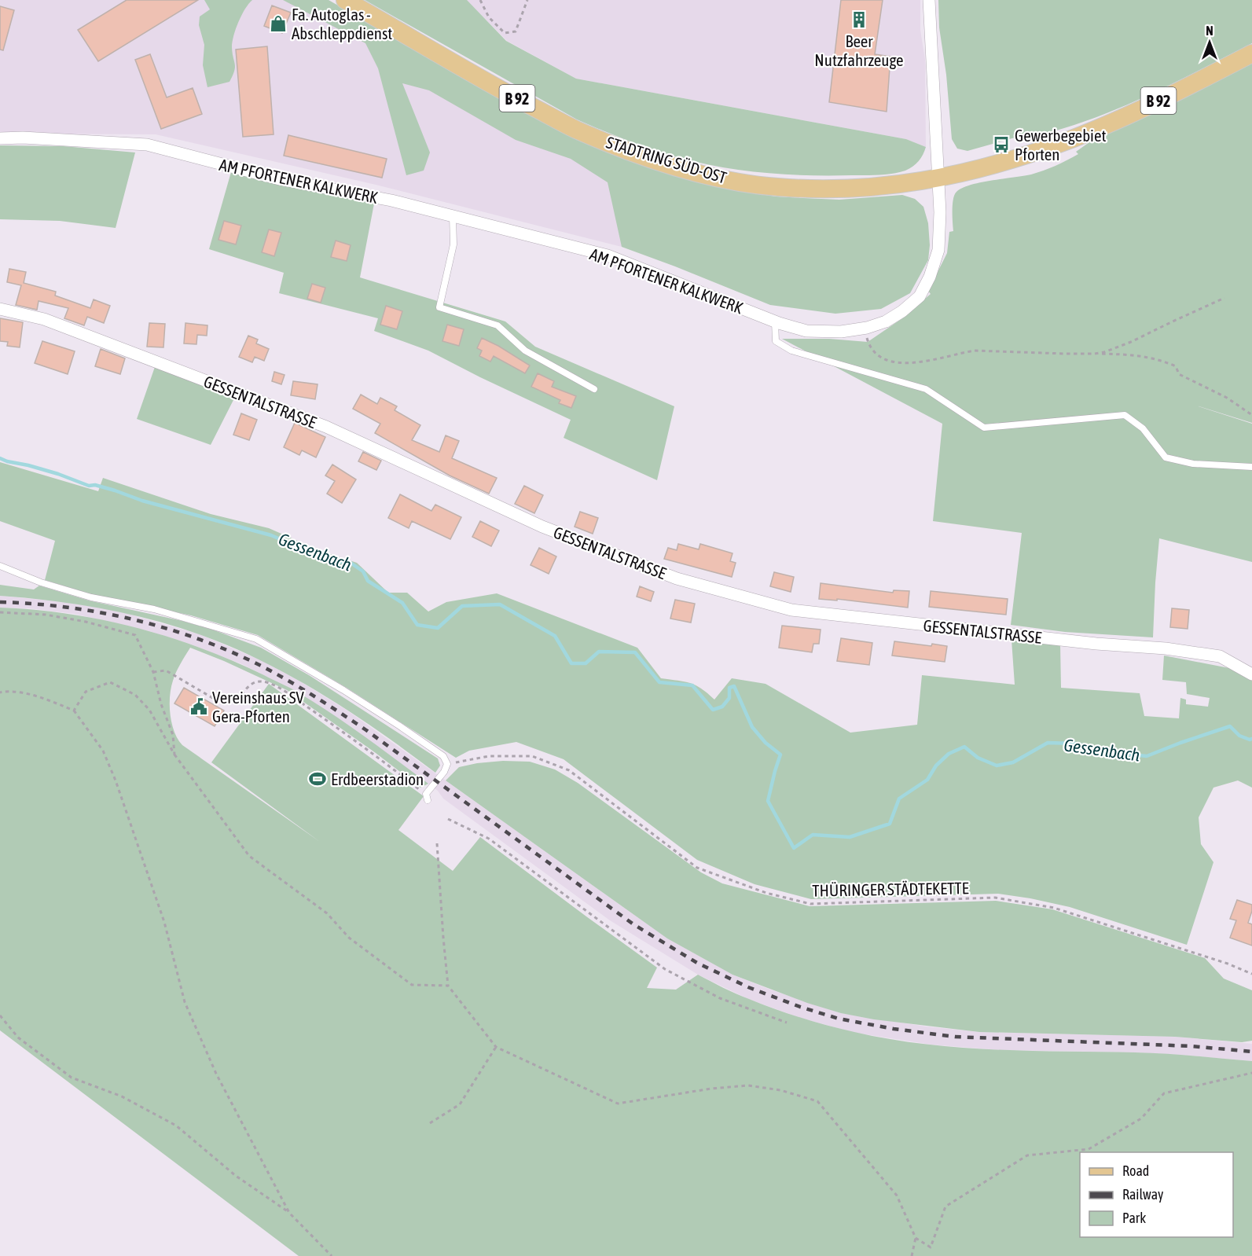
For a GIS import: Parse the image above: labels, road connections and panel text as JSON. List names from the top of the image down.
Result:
{
  "streets": {
    "main road": ["B 92", "STADTRING SÜD-OST"],
    "street": ["AM PFORTENER KALKWERK", "GESSENTALSTRASSE"],
    "path": ["THÜRINGER STÄDTEKETTE"]
  },
  "crossings": [
    ["STADTRING SÜD-OST", "AM PFORTENER KALKWERK"]
  ],
  "water": ["Gessenbach"],
  "places": {
    "building": ["Beer Nutzfahrzeuge"],
    "shop": ["Fa. Autoglas - Abschleppdienst"],
    "bus stop": ["Gewerbegebiet Pforten"],
    "public building": ["Vereinshaus SV Gera-Pforten"],
    "sports": ["Erdbeerstadion"]
  },
  "legend": ["Road", "Railway", "Park"],
  "north": "top"
}
